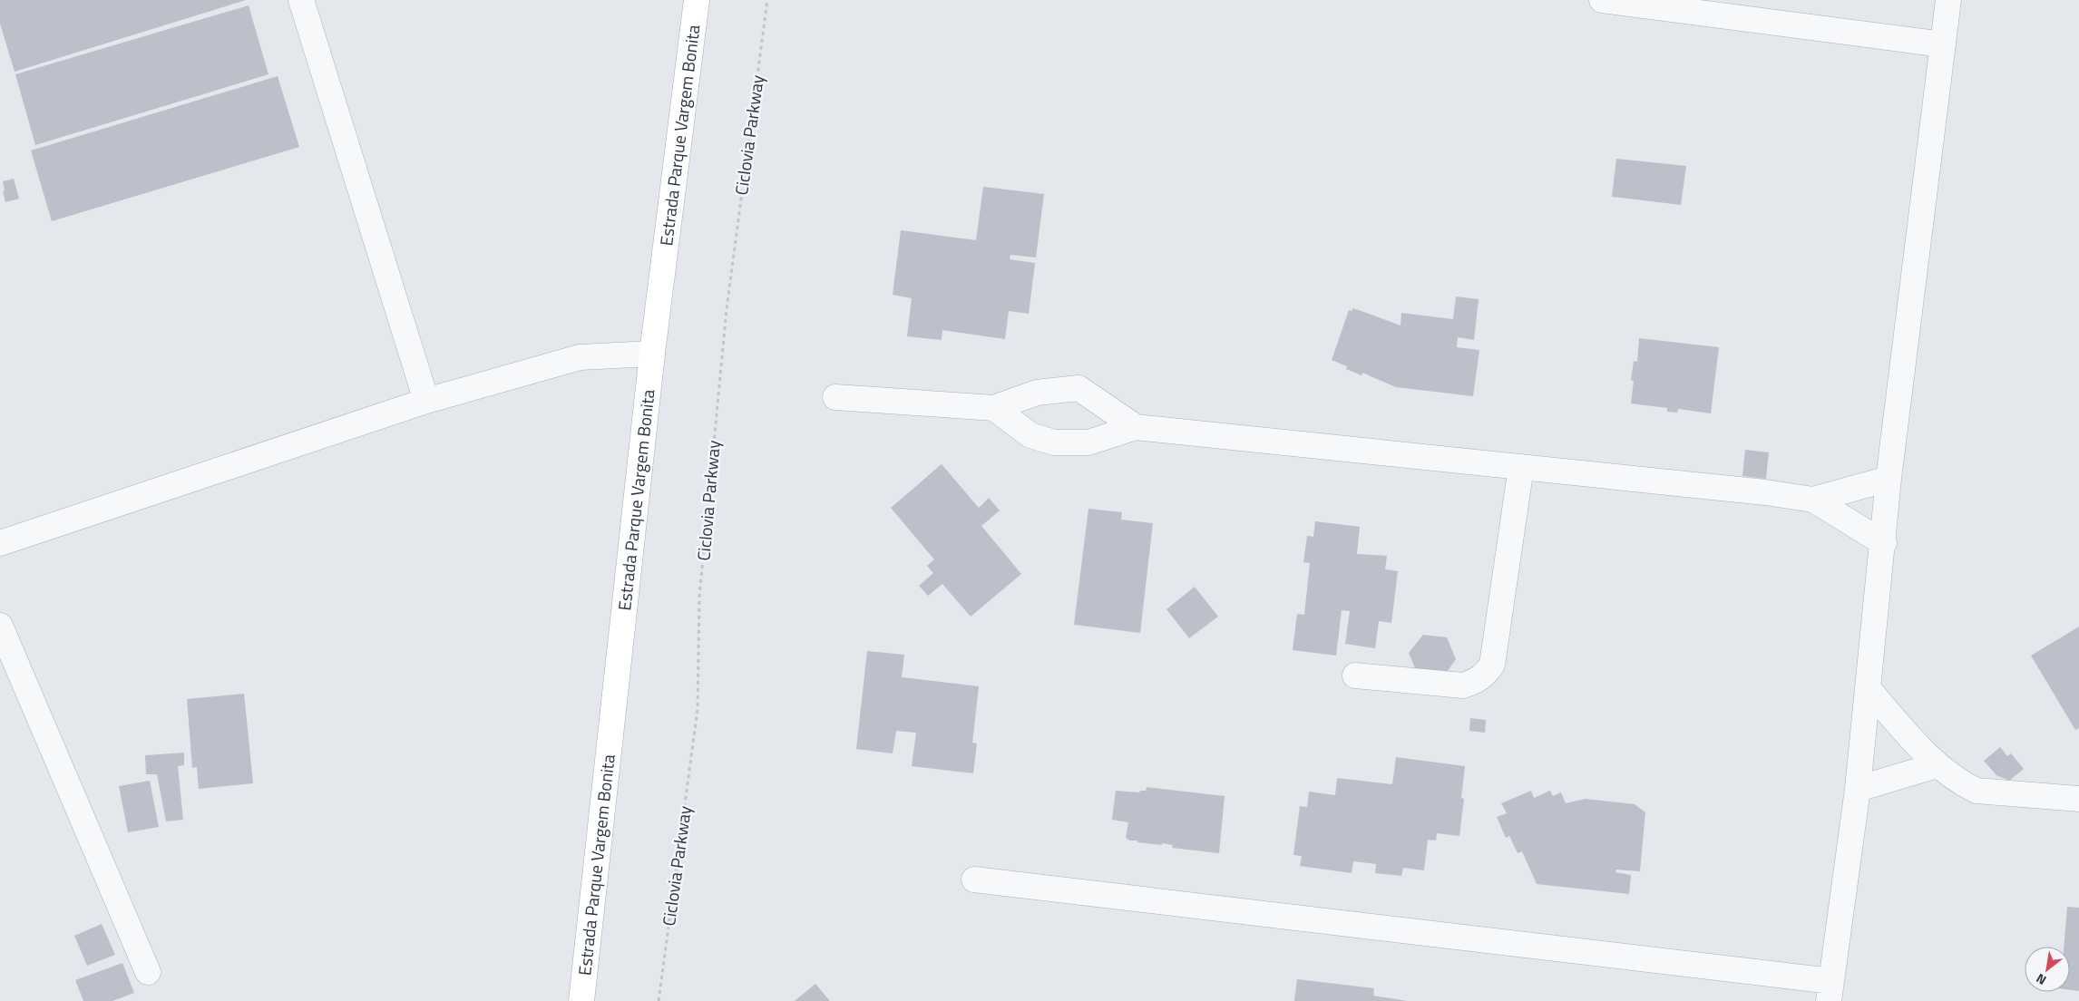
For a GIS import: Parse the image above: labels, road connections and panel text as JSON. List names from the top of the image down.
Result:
{
  "streets": {
    "main road": ["Estrada Parque Vargem Bonita"],
    "path": ["Ciclovia Parkway"]
  },
  "north": "bottom left"
}
